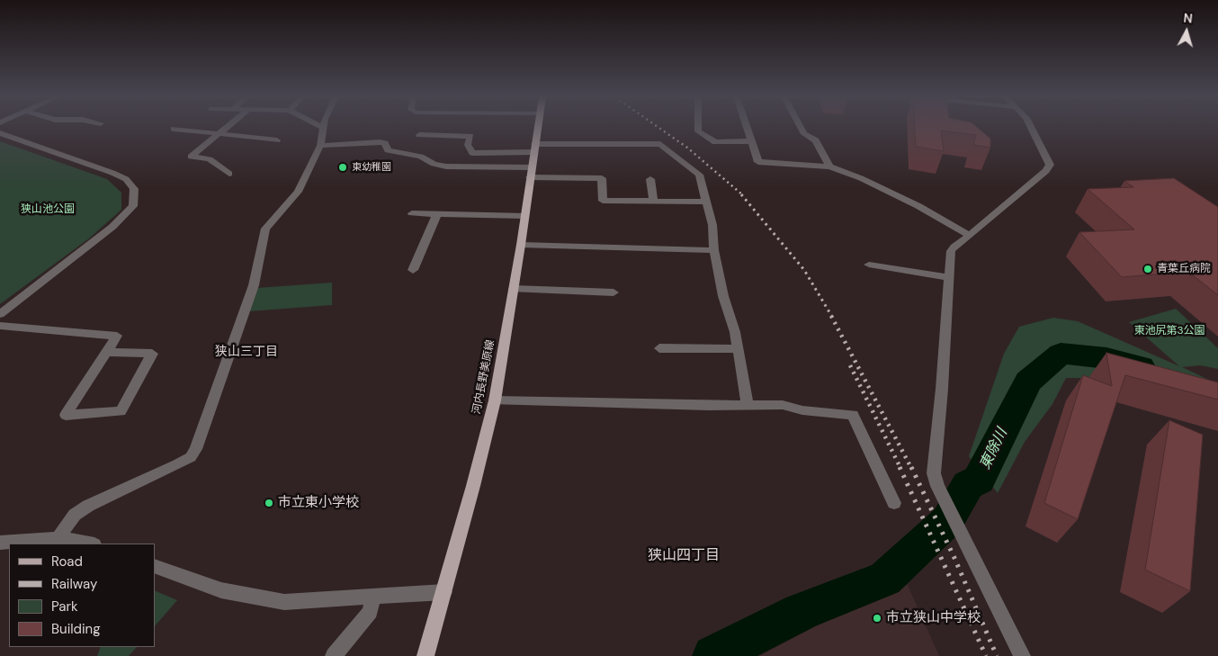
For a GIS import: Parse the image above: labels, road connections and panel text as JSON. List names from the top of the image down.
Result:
{
  "streets": {
    "main road": ["河内長野美原線"]
  },
  "districts": ["狭山三丁目", "狭山四丁目"],
  "water": ["東除川"],
  "parks": ["狭山池公園", "東池尻第3公園"],
  "places": [
    "東幼稚園",
    "青葉丘病院",
    "市立東小学校",
    "市立狭山中学校"
  ],
  "legend": [
    "Road",
    "Railway",
    "Park",
    "Building"
  ],
  "north": "top"
}
